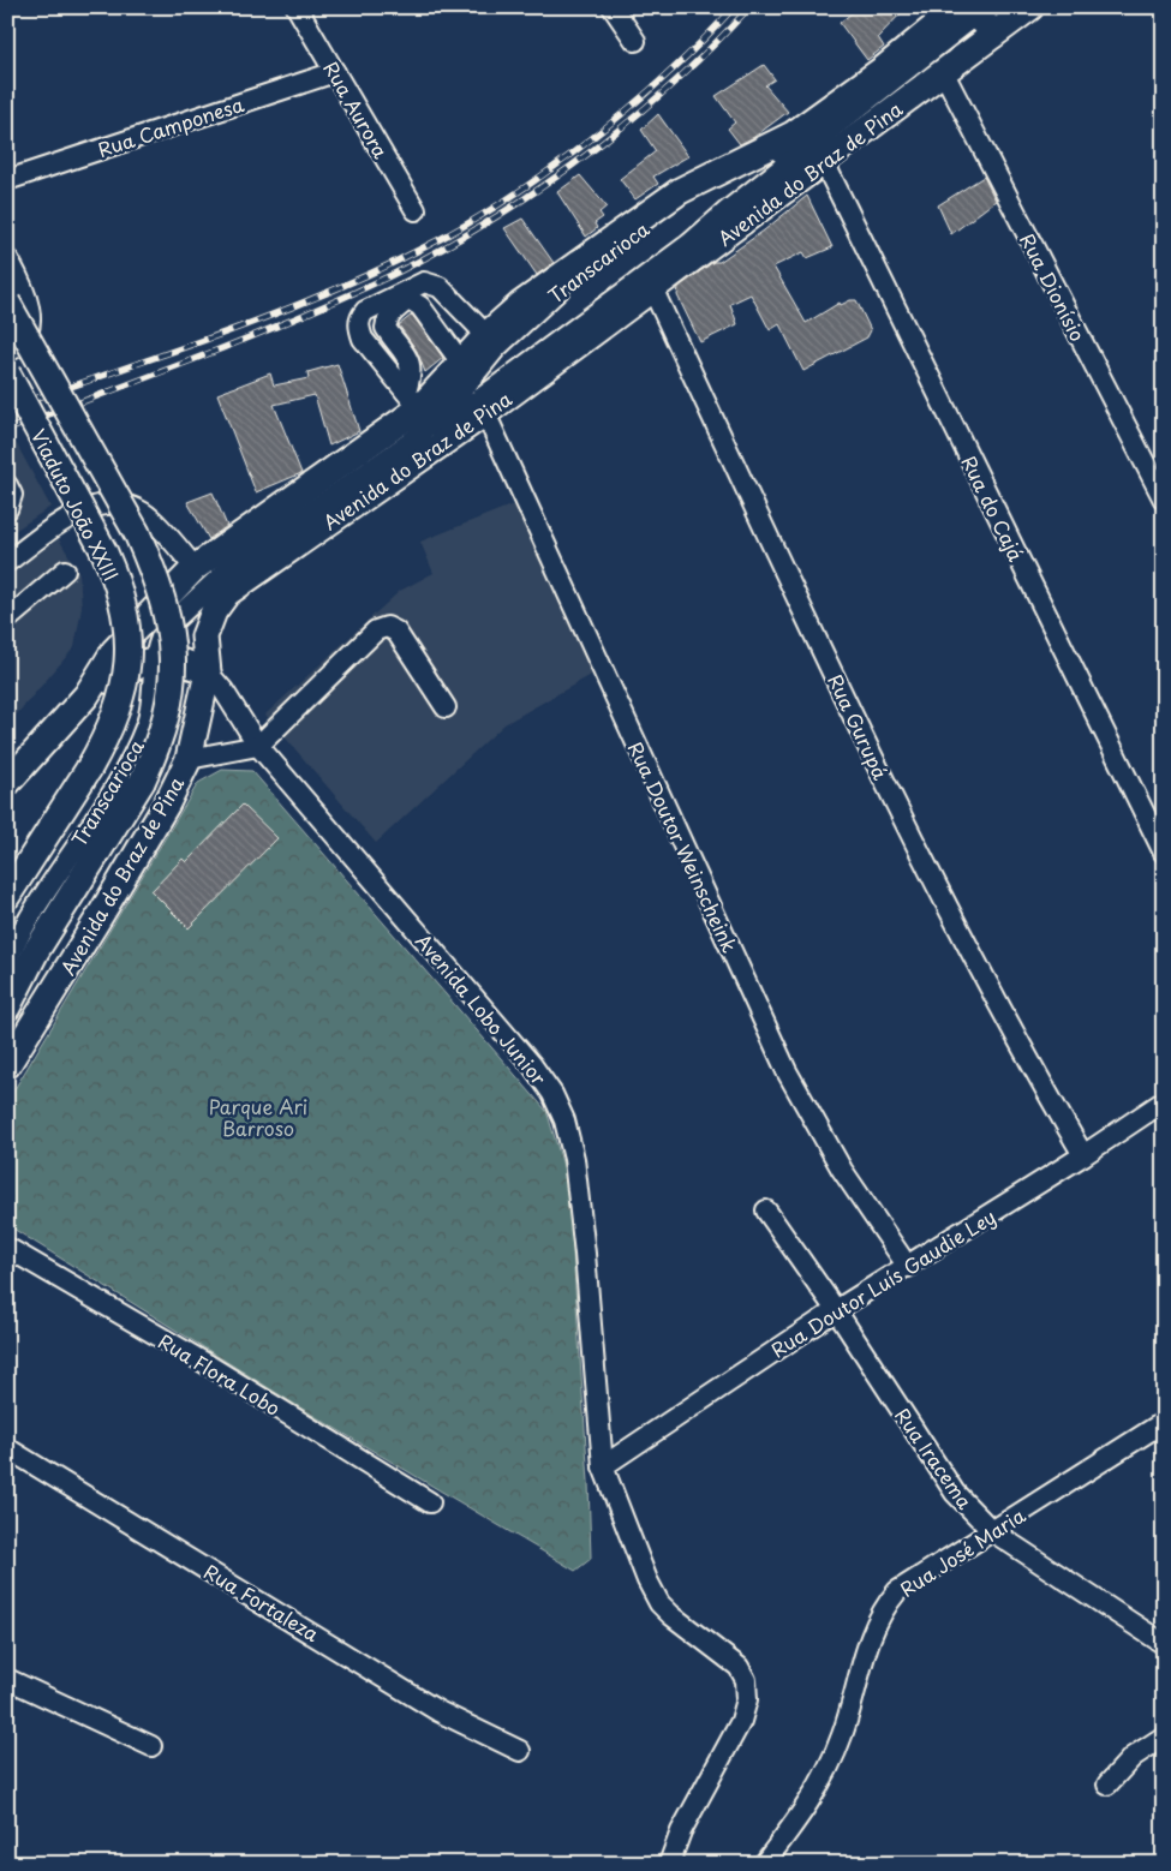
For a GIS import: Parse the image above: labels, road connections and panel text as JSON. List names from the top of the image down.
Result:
{
  "streets": {
    "main road": ["Avenida do Braz de Pina", "Viaduto João XXIII"],
    "street": [
      "Rua Aurora",
      "Rua Camponesa",
      "Transcarioca",
      "Rua Dionísio",
      "Rua do Cajá",
      "Rua Gurupá",
      "Rua Doutor Weinscheink",
      "Avenida Lobo Junior",
      "Rua Doutor Luís Gaudie Ley",
      "Rua Flora Lobo",
      "Rua Iracema",
      "Rua José Maria",
      "Rua Fortaleza"
    ]
  },
  "crossings": [
    ["Rua Aurora", "Rua Camponesa"],
    ["Avenida do Braz de Pina", "Transcarioca"],
    ["Avenida do Braz de Pina", "Rua Dionísio"],
    ["Avenida do Braz de Pina", "Rua do Cajá"],
    ["Avenida do Braz de Pina", "Rua Gurupá"],
    ["Avenida do Braz de Pina", "Rua Doutor Weinscheink"],
    ["Avenida do Braz de Pina", "Avenida Lobo Junior"],
    ["Rua Gurupá", "Rua Doutor Luís Gaudie Ley"],
    ["Rua Doutor Weinscheink", "Rua Doutor Luís Gaudie Ley"],
    ["Avenida Lobo Junior", "Rua Doutor Luís Gaudie Ley"],
    ["Rua Doutor Luís Gaudie Ley", "Rua Iracema"],
    ["Rua Iracema", "Rua José Maria"]
  ],
  "parks": ["Parque Ari Barroso"]
}
